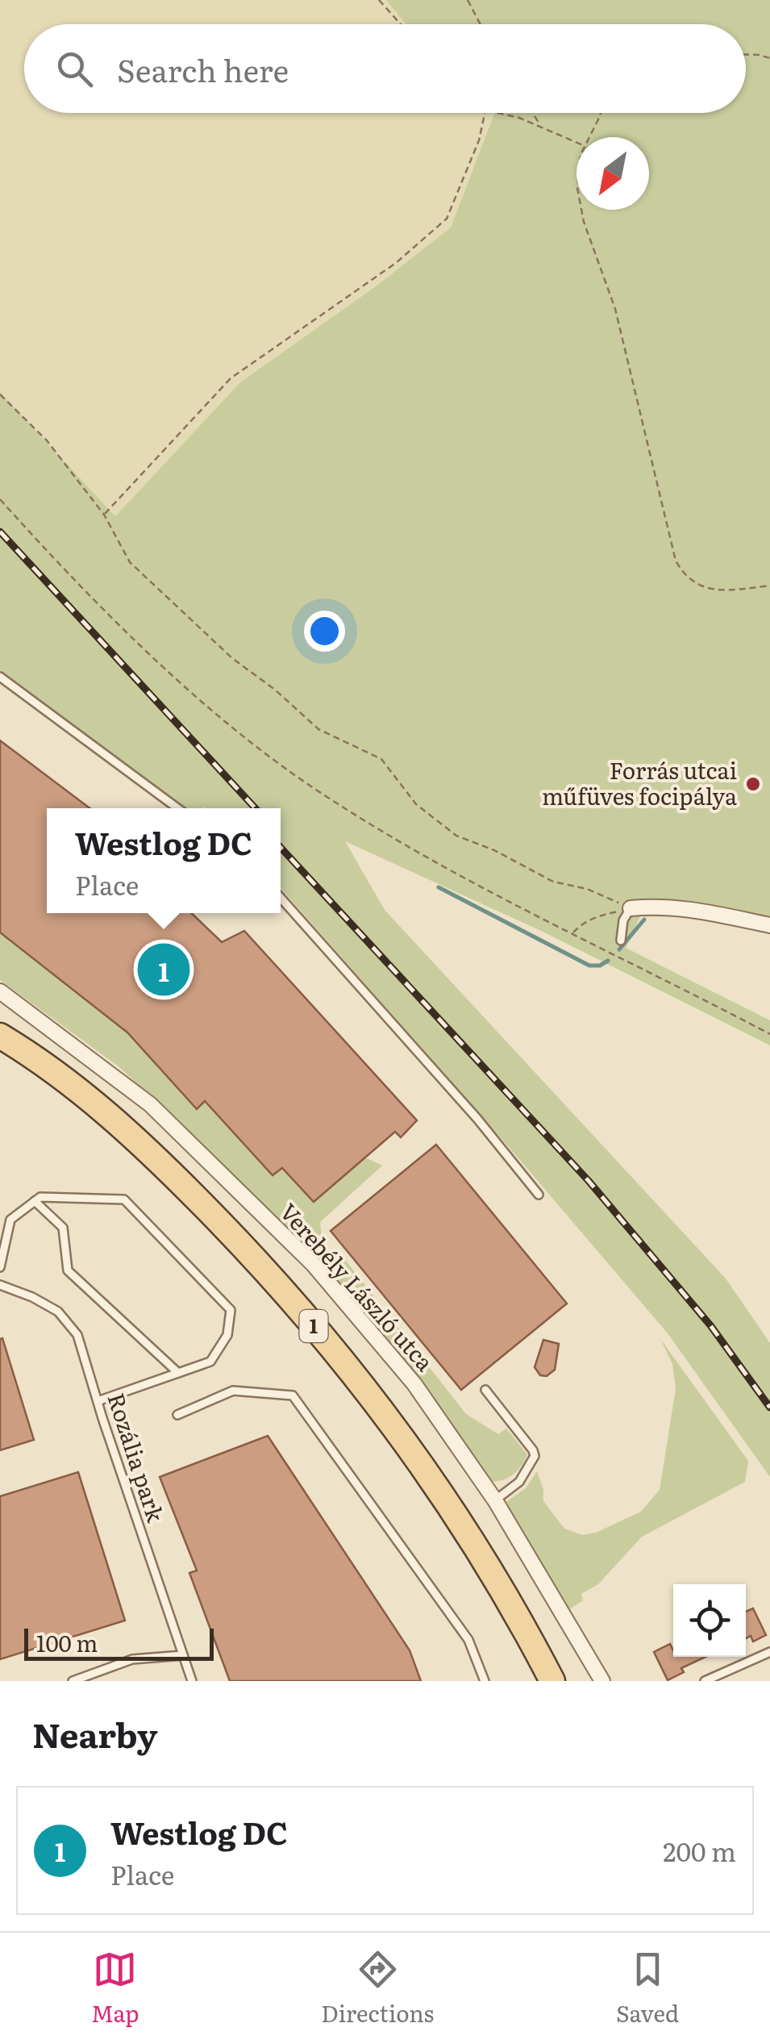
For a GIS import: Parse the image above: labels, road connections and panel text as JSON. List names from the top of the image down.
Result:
{
  "streets": {
    "main road": ["1"],
    "street": ["Verebély László utca"],
    "lane": ["Rozália park"]
  },
  "places": ["Forrás utcai műfüves focipálya"],
  "scale_bar": "100 m",
  "north": "bottom left",
  "page": {
    "search": "Search here",
    "popup": ["Westlog DC", "Place"],
    "pins": "1",
    "scale": "100 m",
    "heading": "Nearby",
    "list": [
      {
        "mark": "1",
        "name": "Westlog DC",
        "note": "Place",
        "value": "200 m"
      }
    ],
    "nav": ["Map", "Directions", "Saved"]
  }
}
